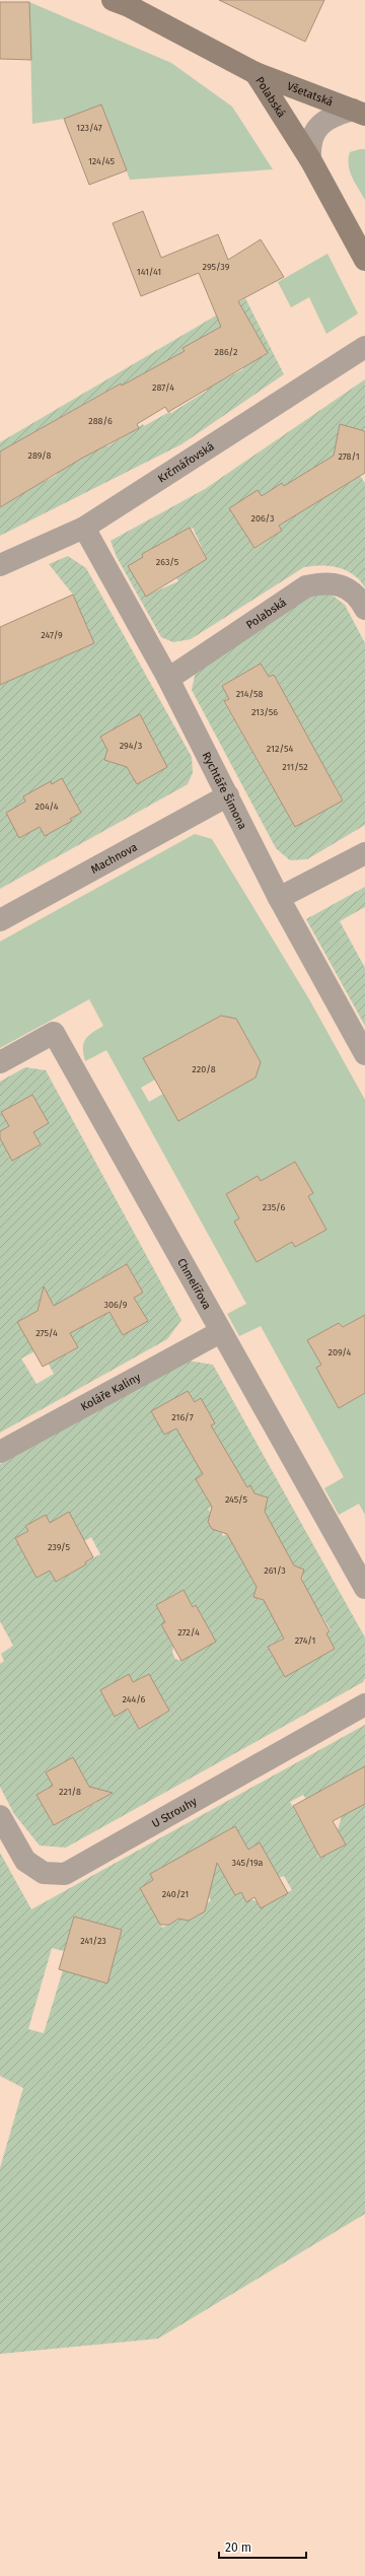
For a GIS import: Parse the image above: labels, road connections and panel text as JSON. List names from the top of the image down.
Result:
{
  "streets": {
    "street": [
      "Všetatská",
      "Polabská",
      "Krčmářovská",
      "Rychtáře Šimona",
      "Machnova",
      "Chmelířova",
      "Koláře Kaliny",
      "U Strouhy"
    ]
  },
  "crossings": [
    ["Všetatská", "Polabská"],
    ["Polabská", "Rychtáře Šimona"],
    ["Krčmářovská", "Rychtáře Šimona"],
    ["Rychtáře Šimona", "Machnova"],
    ["Chmelířova", "Koláře Kaliny"]
  ],
  "house_numbers": [
    "123/47",
    "124/45",
    "295/39",
    "141/41",
    "286/2",
    "287/4",
    "288/6",
    "289/8",
    "278/1",
    "206/3",
    "263/5",
    "247/9",
    "214/58",
    "213/56",
    "294/3",
    "212/54",
    "211/52",
    "204/4",
    "220/8",
    "235/6",
    "306/9",
    "275/4",
    "209/4",
    "216/7",
    "245/5",
    "239/5",
    "261/3",
    "272/4",
    "274/1",
    "244/6",
    "221/8",
    "345/19a",
    "240/21",
    "241/23"
  ],
  "scale_bar": "20 m"
}
